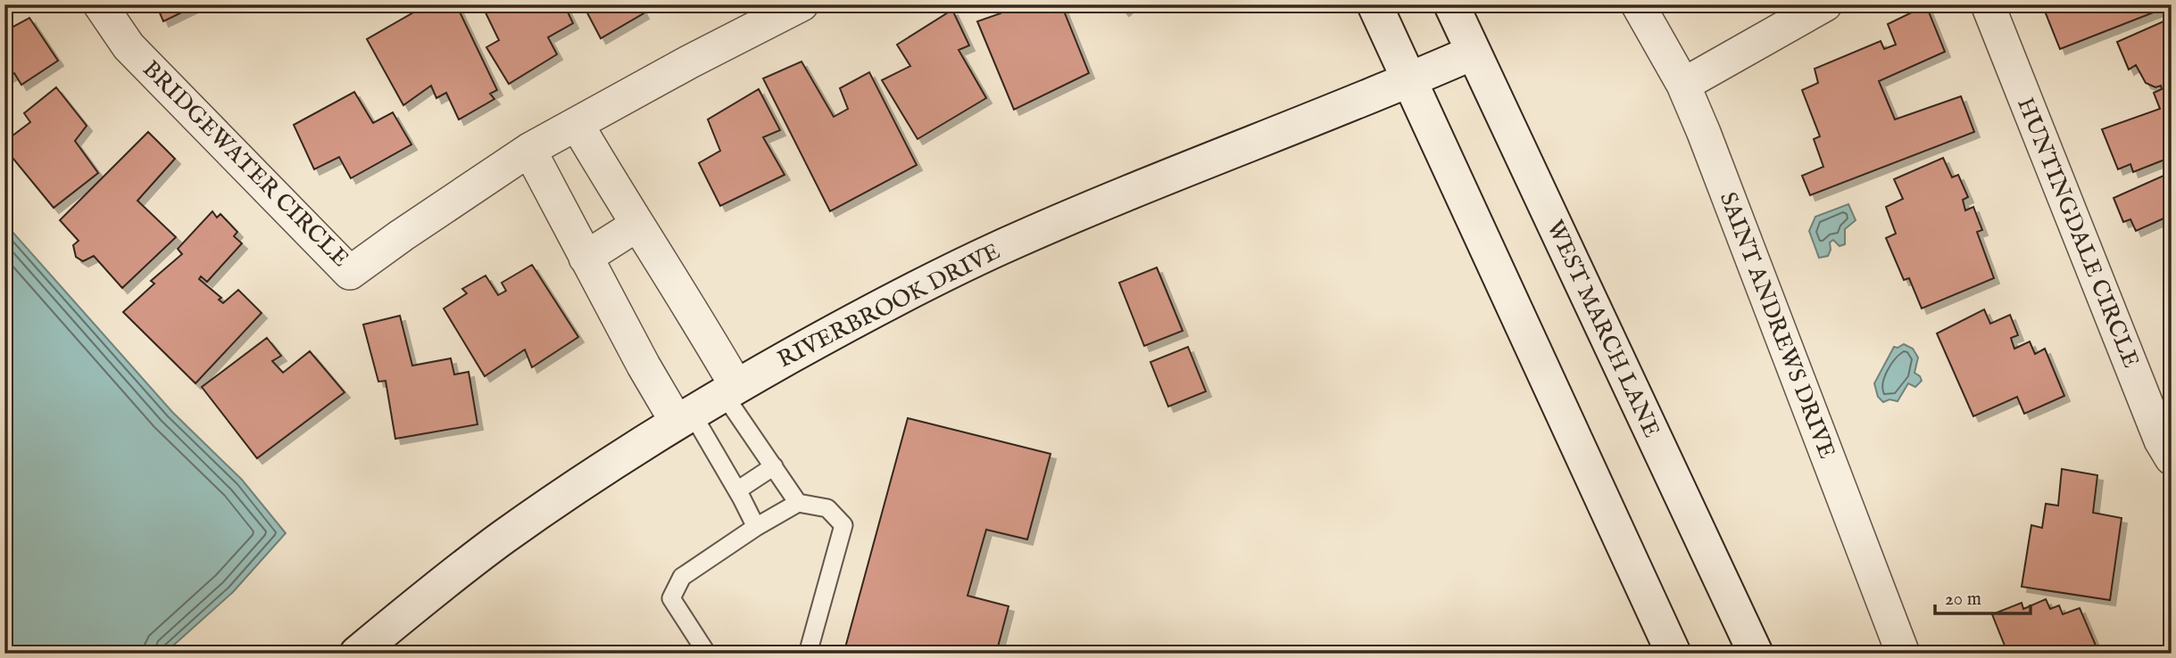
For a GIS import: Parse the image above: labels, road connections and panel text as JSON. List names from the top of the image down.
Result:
{
  "streets": {
    "street": [
      "BRIDGEWATER CIRCLE",
      "HUNTINGDALE CIRCLE",
      "RIVERBROOK DRIVE",
      "SAINT ANDREWS DRIVE",
      "WEST MARCH LANE"
    ]
  },
  "crossings": [
    ["RIVERBROOK DRIVE", "WEST MARCH LANE"]
  ],
  "scale_bar": "20 m"
}
